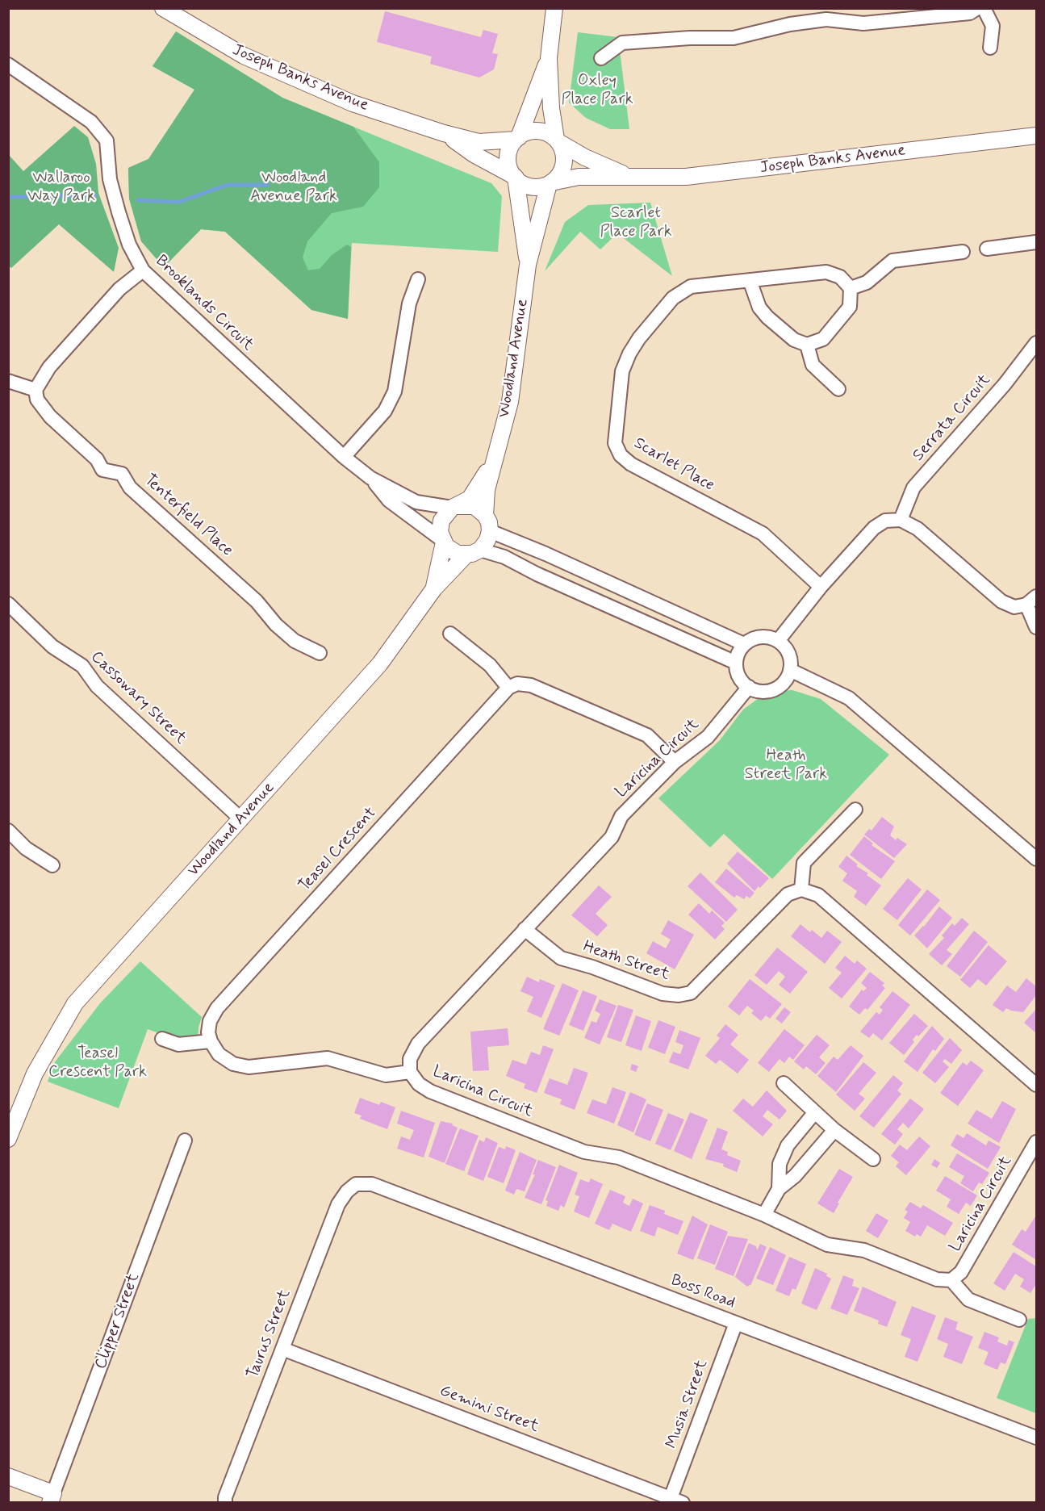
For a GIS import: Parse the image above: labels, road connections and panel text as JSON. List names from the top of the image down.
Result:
{
  "streets": {
    "street": [
      "Joseph Banks Avenue",
      "Brooklands Circuit",
      "Woodland Avenue",
      "Serrata Circuit",
      "Scarlet Place",
      "Tenterfield Place",
      "Cassowary Street",
      "Laricina Circuit",
      "Teasel Crescent",
      "Heath Street",
      "Boss Road",
      "Clipper Street",
      "Taurus Street",
      "Musia Street",
      "Gemini Street"
    ]
  },
  "crossings": [
    ["Joseph Banks Avenue", "Woodland Avenue"],
    ["Brooklands Circuit", "Woodland Avenue"],
    ["Woodland Avenue", "Cassowary Street"],
    ["Laricina Circuit", "Heath Street"],
    ["Boss Road", "Taurus Street"],
    ["Boss Road", "Musia Street"],
    ["Taurus Street", "Gemini Street"],
    ["Musia Street", "Gemini Street"]
  ],
  "parks": [
    "Oxley Place Park",
    "Wallaroo Way Park",
    "Woodland Avenue Park",
    "Scarlet Place Park",
    "Heath Street Park",
    "Teasel Crescent Park"
  ]
}
